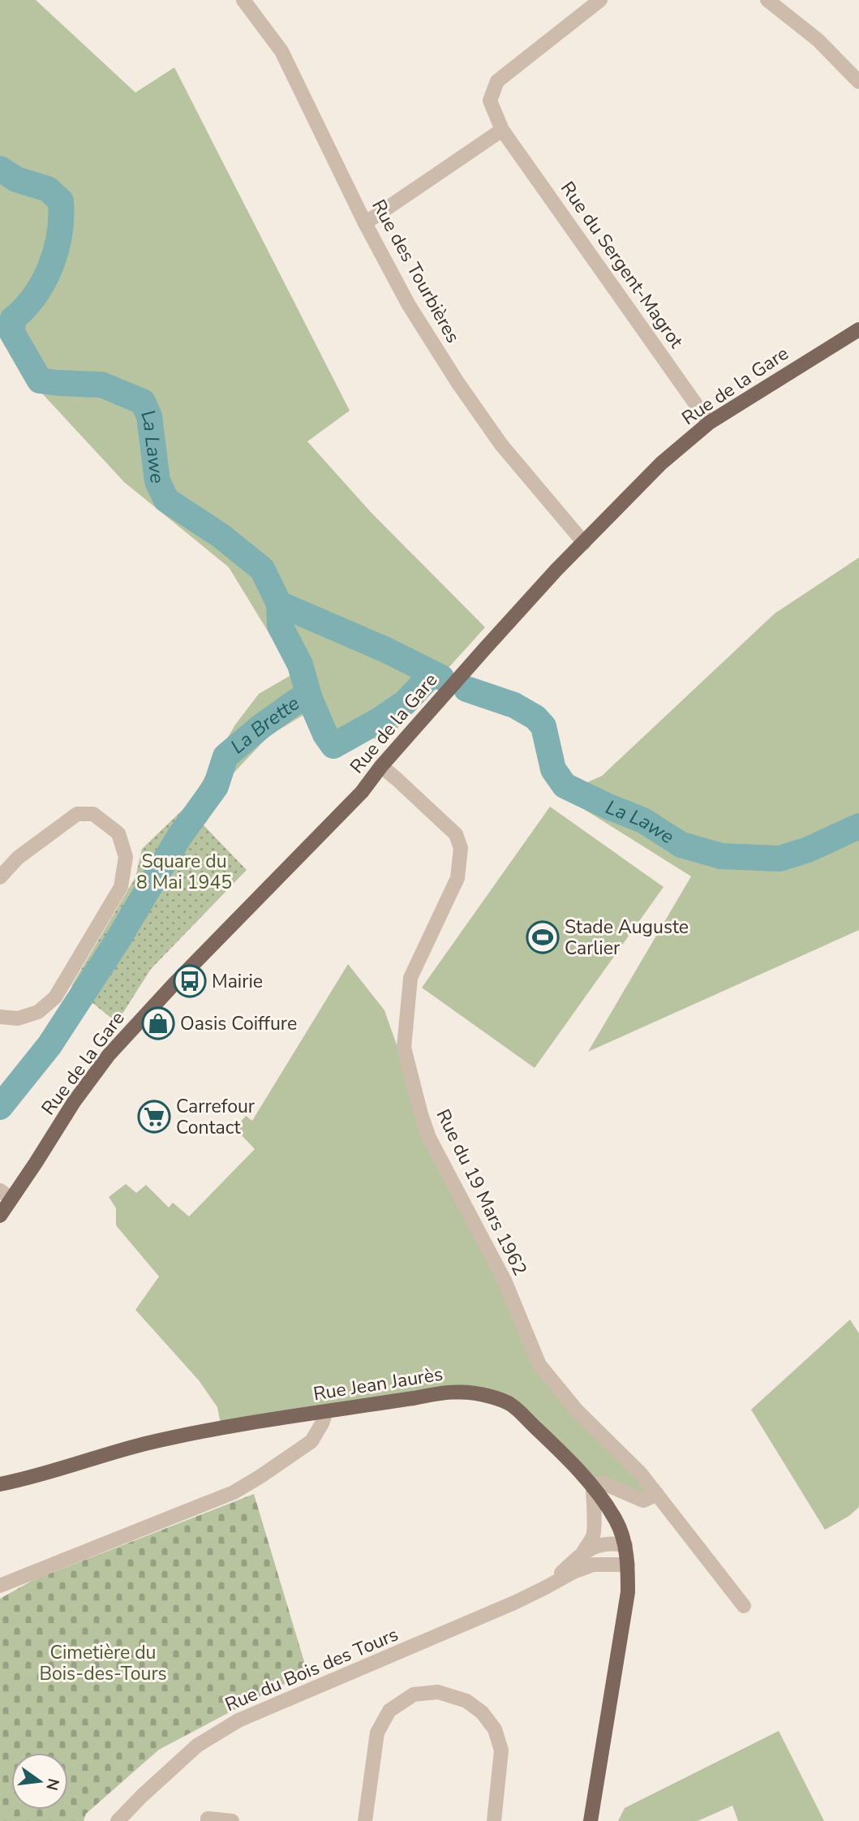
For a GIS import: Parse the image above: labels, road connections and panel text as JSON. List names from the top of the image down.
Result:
{
  "streets": {
    "main road": ["Rue de la Gare", "Rue Jean Jaurès"],
    "street": [
      "Rue du Sergent-Magrot",
      "Rue des Tourbières",
      "Rue du 19 Mars 1962",
      "Rue du Bois des Tours"
    ]
  },
  "crossings": [
    ["Rue du Sergent-Magrot", "Rue de la Gare"],
    ["Rue des Tourbières", "Rue de la Gare"],
    ["Rue de la Gare", "Rue du 19 Mars 1962"]
  ],
  "water": ["La Lawe", "La Brette"],
  "parks": ["Square du 8 Mai 1945", "Cimetière du Bois-des-Tours"],
  "places": {
    "sports": ["Stade Auguste Carlier"],
    "bus stop": ["Mairie"],
    "shop": ["Oasis Coiffure"],
    "supermarket": ["Carrefour Contact"]
  },
  "north": "right"
}
